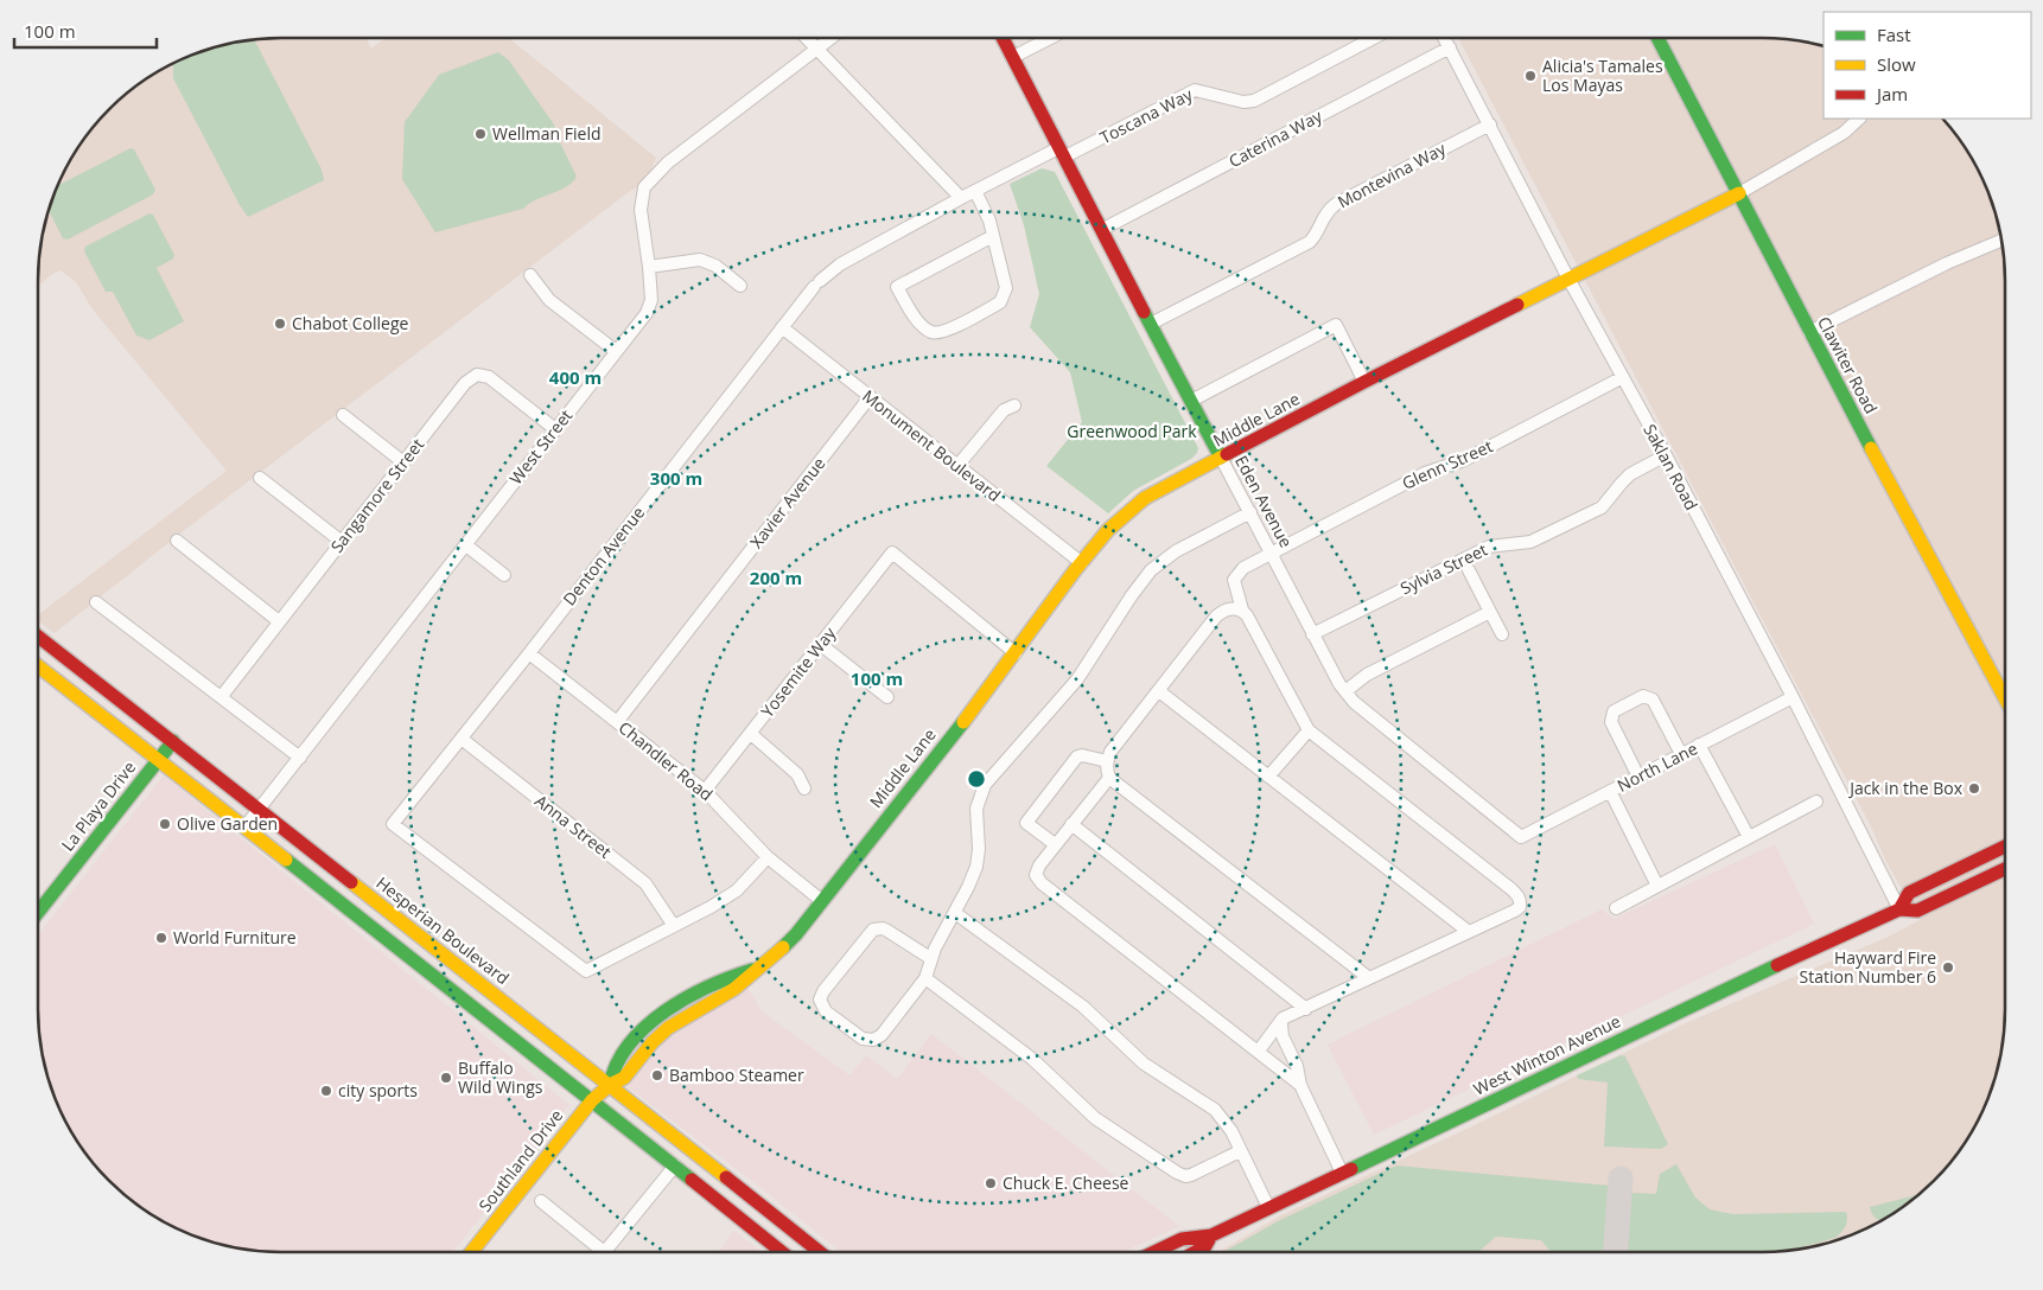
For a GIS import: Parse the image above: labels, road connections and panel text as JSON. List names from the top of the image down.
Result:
{
  "streets": {
    "main road": [
      "Clawiter Road",
      "Middle Lane",
      "Eden Avenue",
      "La Playa Drive",
      "Hesperian Boulevard",
      "West Winton Avenue",
      "Southland Drive"
    ],
    "street": [
      "Toscana Way",
      "Caterina Way",
      "Montevina Way",
      "Monument Boulevard",
      "West Street",
      "Glenn Street",
      "Saklan Road",
      "Sangamore Street",
      "Xavier Avenue",
      "Denton Avenue",
      "Sylvia Street",
      "Yosemite Way",
      "Chandler Road",
      "North Lane",
      "Anna Street"
    ]
  },
  "crossings": [
    ["Toscana Way", "Eden Avenue"],
    ["Toscana Way", "Denton Avenue"],
    ["Caterina Way", "Saklan Road"],
    ["Caterina Way", "Eden Avenue"],
    ["Montevina Way", "Saklan Road"],
    ["Montevina Way", "Eden Avenue"],
    ["Clawiter Road", "Middle Lane"],
    ["Middle Lane", "Monument Boulevard"],
    ["Middle Lane", "Saklan Road"],
    ["Middle Lane", "Eden Avenue"],
    ["Middle Lane", "Yosemite Way"],
    ["Middle Lane", "Chandler Road"],
    ["Middle Lane", "Hesperian Boulevard"],
    ["Middle Lane", "Southland Drive"],
    ["Monument Boulevard", "Xavier Avenue"],
    ["Monument Boulevard", "Denton Avenue"],
    ["West Street", "Sangamore Street"],
    ["West Street", "Hesperian Boulevard"],
    ["Glenn Street", "Saklan Road"],
    ["Glenn Street", "Eden Avenue"],
    ["Saklan Road", "Sylvia Street"],
    ["Saklan Road", "North Lane"],
    ["Saklan Road", "West Winton Avenue"],
    ["Eden Avenue", "Denton Avenue"],
    ["Eden Avenue", "Sylvia Street"],
    ["Eden Avenue", "North Lane"],
    ["Xavier Avenue", "Chandler Road"],
    ["Denton Avenue", "Chandler Road"],
    ["Denton Avenue", "Anna Street"],
    ["Yosemite Way", "Chandler Road"],
    ["La Playa Drive", "Hesperian Boulevard"],
    ["Hesperian Boulevard", "Southland Drive"]
  ],
  "parks": ["Greenwood Park"],
  "places": [
    "Alicia's Tamales Los Mayas",
    "Wellman Field",
    "Chabot College",
    "Jack in the Box",
    "Olive Garden",
    "World Furniture",
    "Hayward Fire Station Number 6",
    "Bamboo Steamer",
    "Buffalo Wild Wings",
    "city sports",
    "Chuck E. Cheese"
  ],
  "legend": ["Fast", "Slow", "Jam"],
  "scale_bar": "100 m",
  "rings": [
    "400 m",
    "300 m",
    "200 m",
    "100 m"
  ]
}
